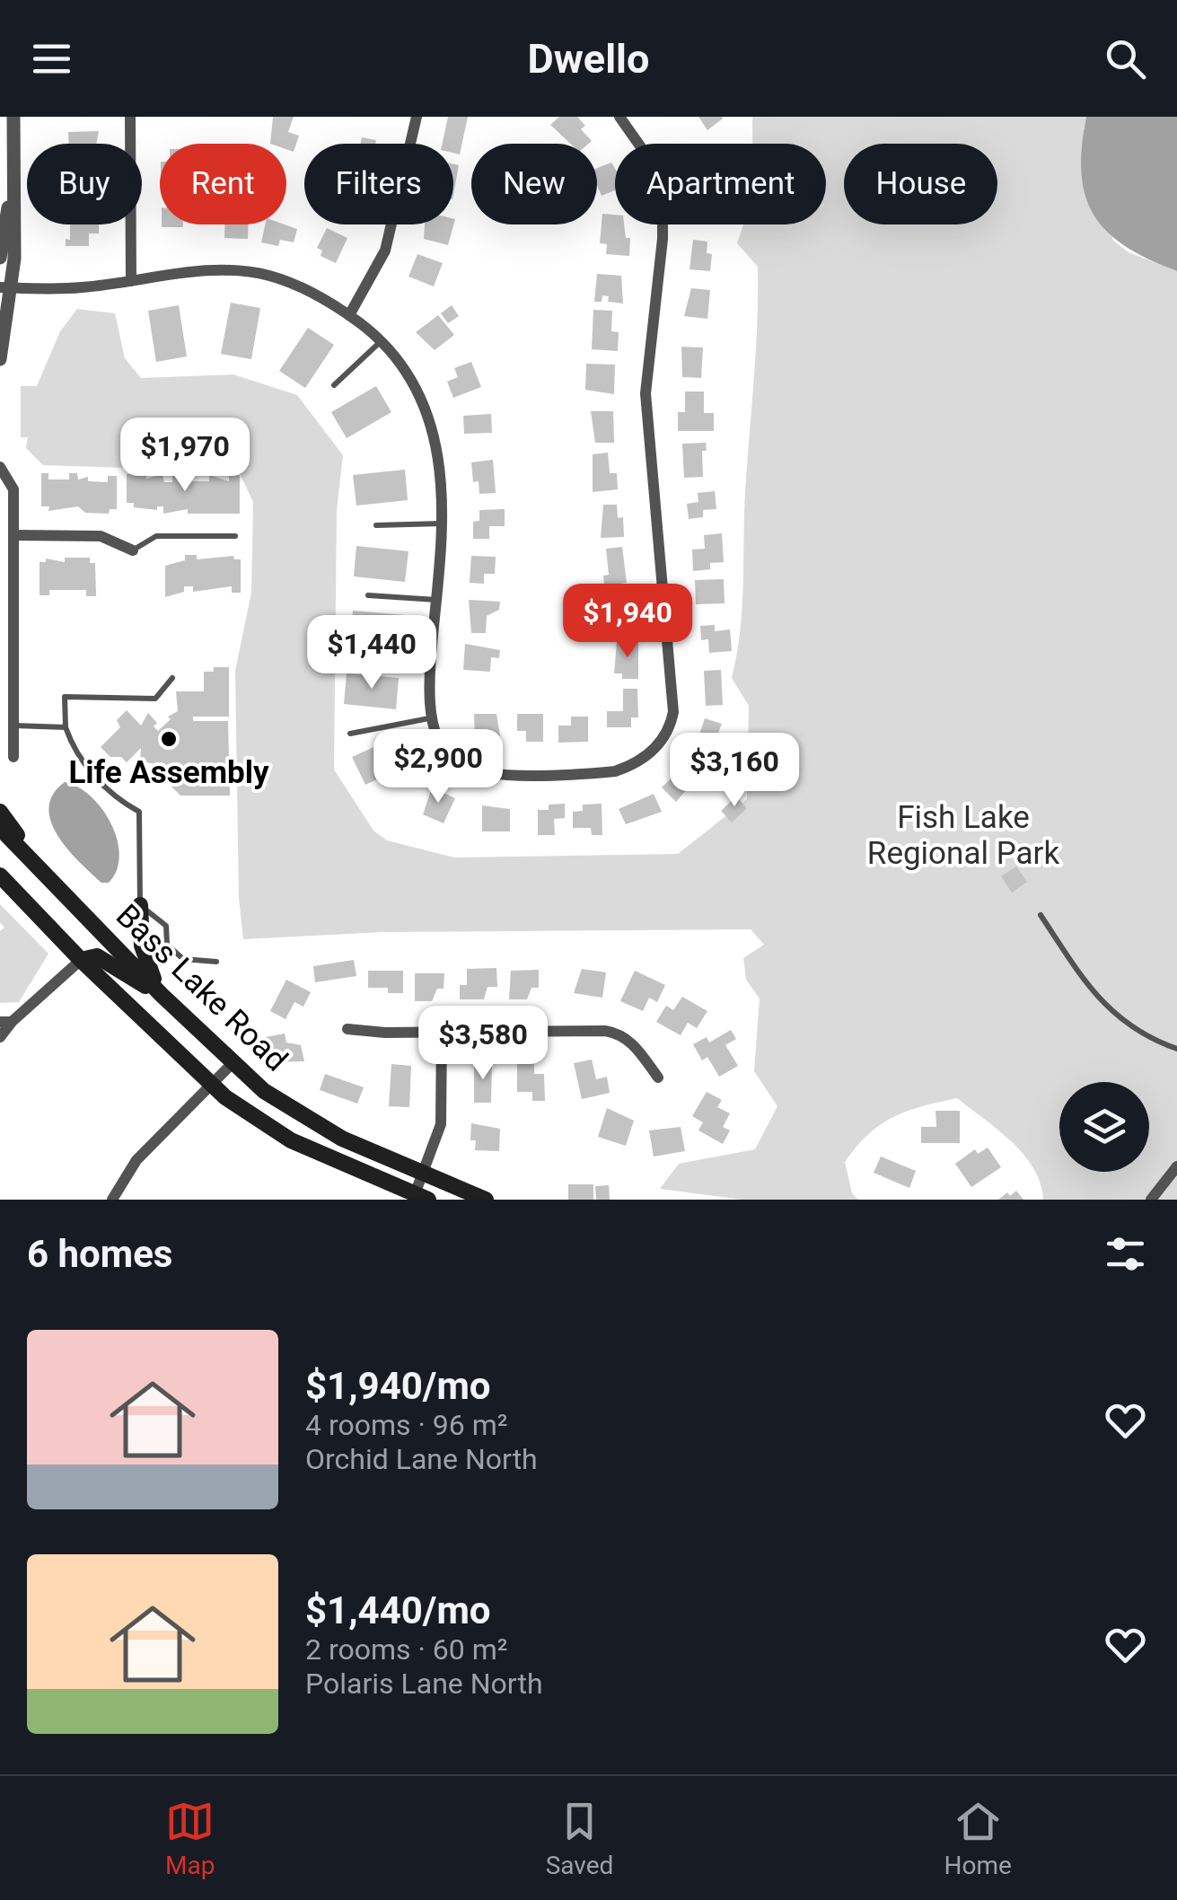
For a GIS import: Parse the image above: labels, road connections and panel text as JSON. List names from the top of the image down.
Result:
{
  "streets": {
    "main road": ["Bass Lake Road"]
  },
  "parks": ["Fish Lake Regional Park"],
  "places": ["Life Assembly"],
  "page": {
    "header": "Dwello",
    "chip": [
      "Buy",
      "Rent",
      "Filters",
      "New",
      "Apartment",
      "House"
    ],
    "price": [
      "$1,970",
      "$1,940",
      "$1,440",
      "$2,900",
      "$3,160",
      "$3,580"
    ],
    "heading": "6 homes",
    "list": [
      {
        "name": "$1,940/mo",
        "note": "4 rooms · 96 m² · Orchid Lane North"
      },
      {
        "name": "$1,440/mo",
        "note": "2 rooms · 60 m² · Polaris Lane North"
      }
    ],
    "tabs": ["Map", "Saved", "Home"]
  }
}
